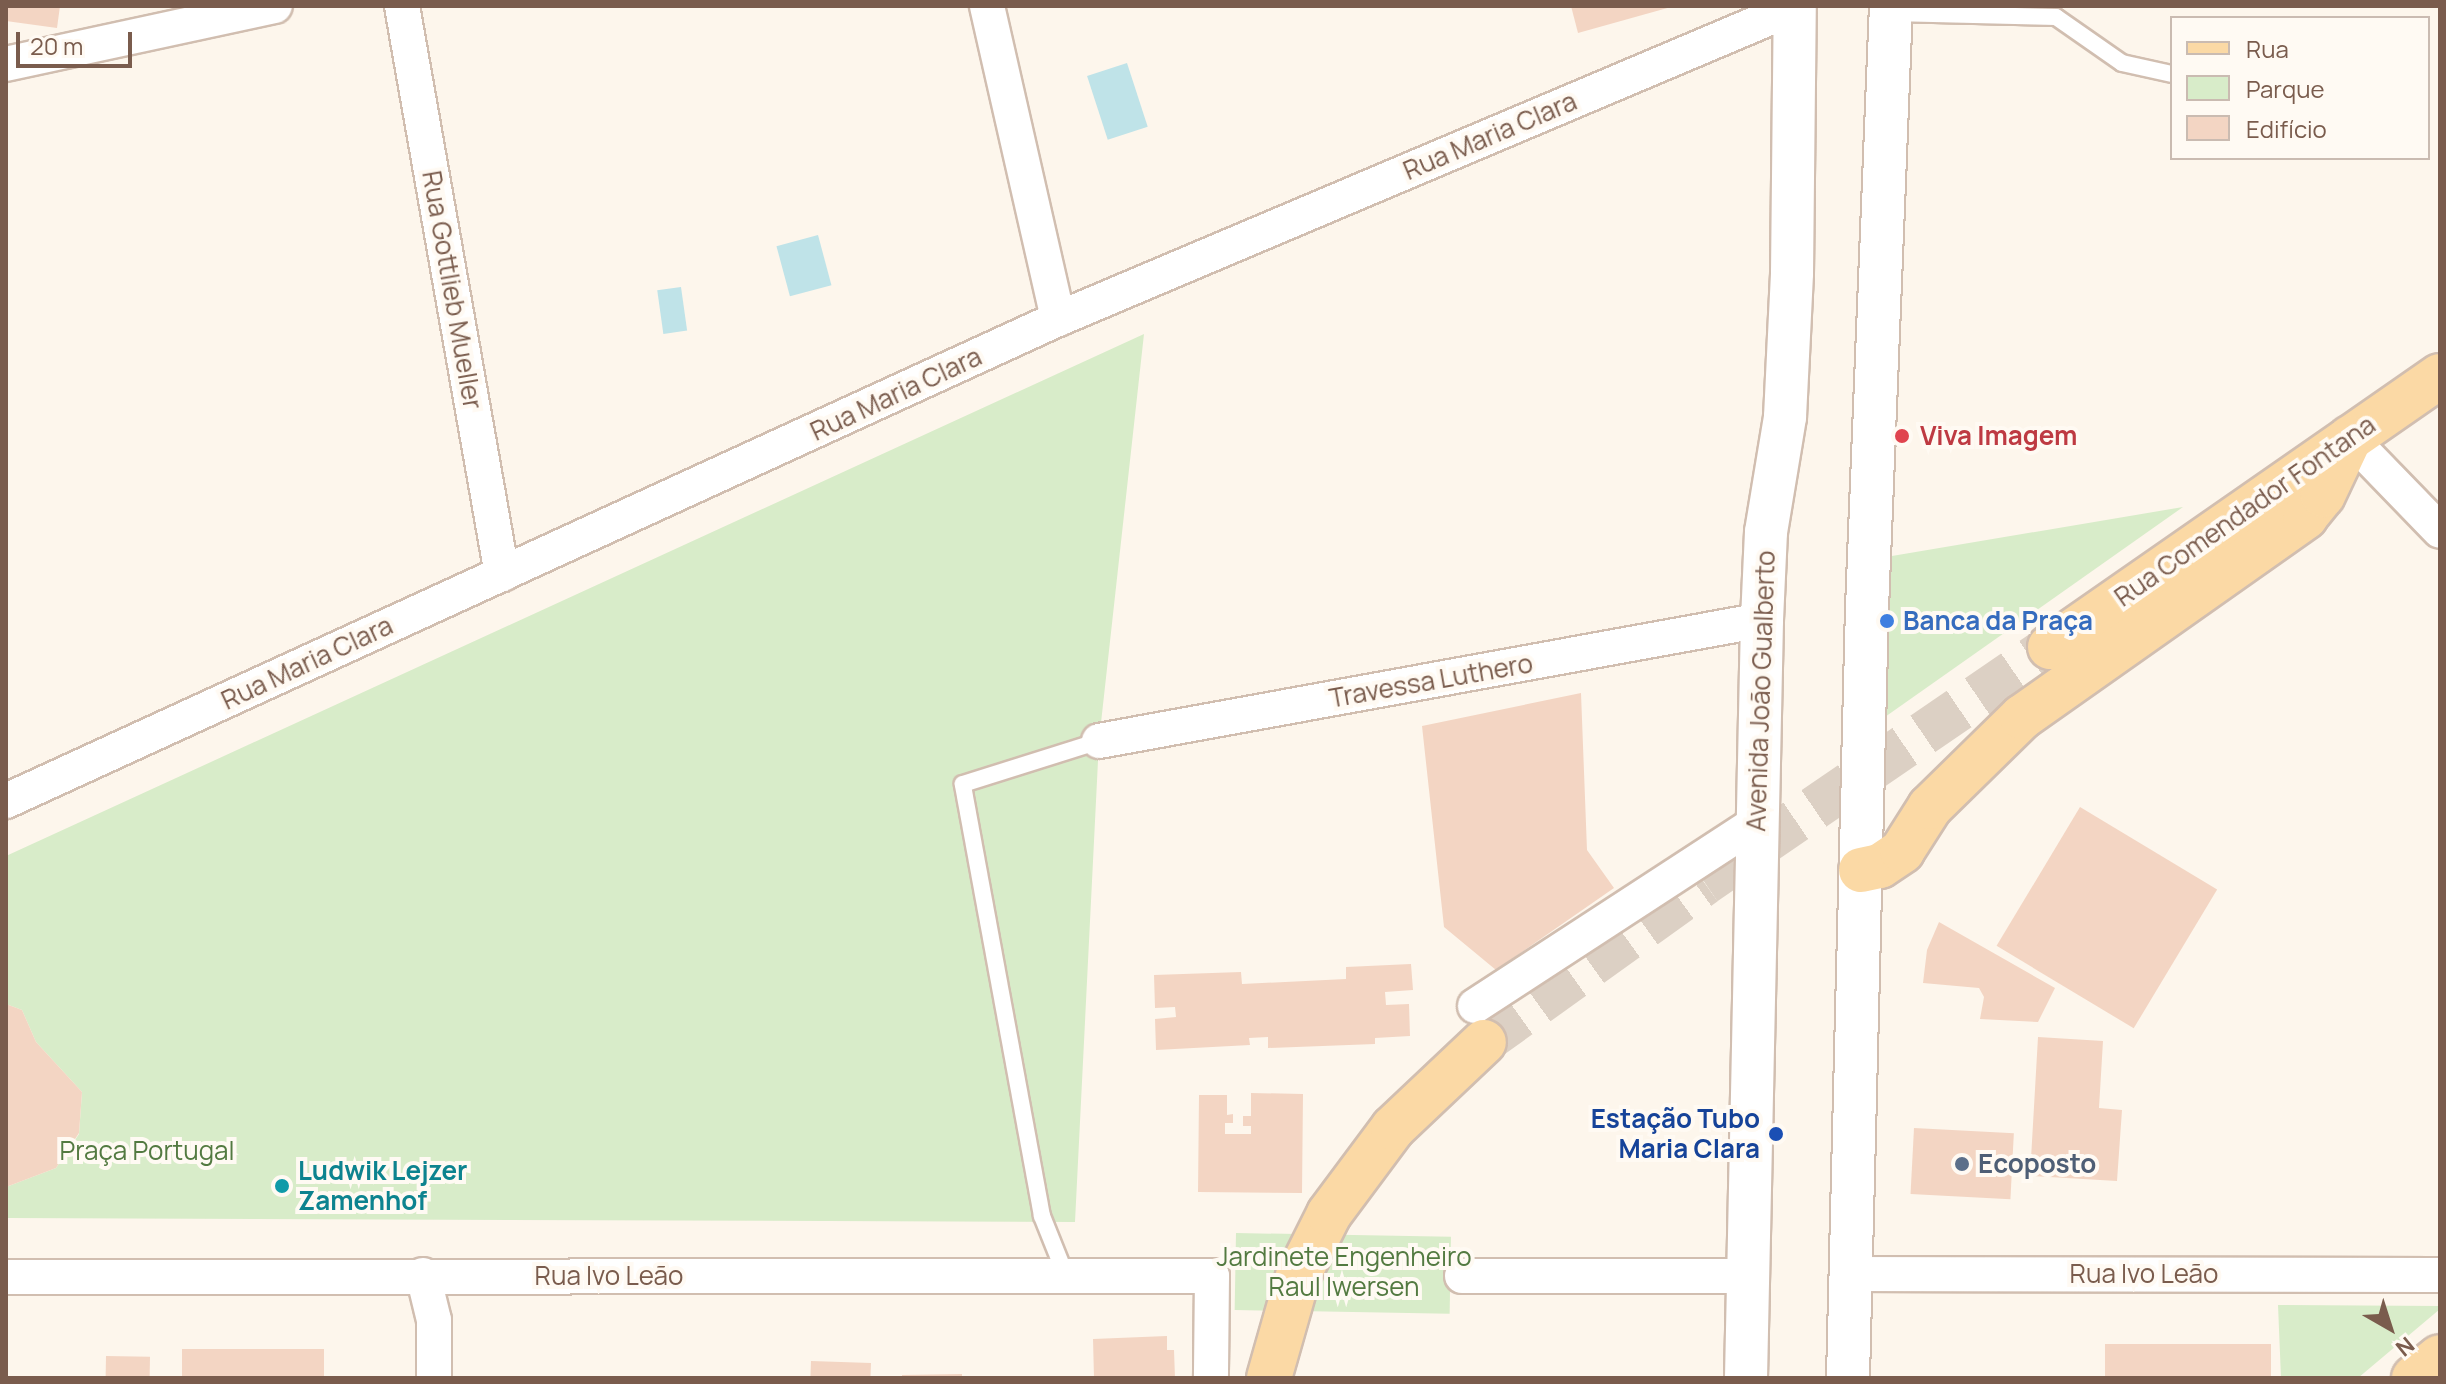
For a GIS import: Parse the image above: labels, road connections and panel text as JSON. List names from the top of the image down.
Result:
{
  "streets": {
    "main road": ["Rua Comendador Fontana"],
    "street": [
      "Rua Maria Clara",
      "Rua Gottlieb Mueller",
      "Travessa Luthero",
      "Avenida João Gualberto",
      "Rua Ivo Leão"
    ]
  },
  "crossings": [
    ["Rua Maria Clara", "Rua Gottlieb Mueller"],
    ["Rua Maria Clara", "Avenida João Gualberto"],
    ["Travessa Luthero", "Avenida João Gualberto"]
  ],
  "parks": ["Praça Portugal", "Jardinete Engenheiro Raul Iwersen"],
  "places": [
    "Viva Imagem",
    "Banca da Praça",
    "Estação Tubo Maria Clara",
    "Ecoposto",
    "Ludwik Lejzer Zamenhof"
  ],
  "legend": ["Rua", "Parque", "Edifício"],
  "scale_bar": "20 m",
  "north": "bottom right"
}
